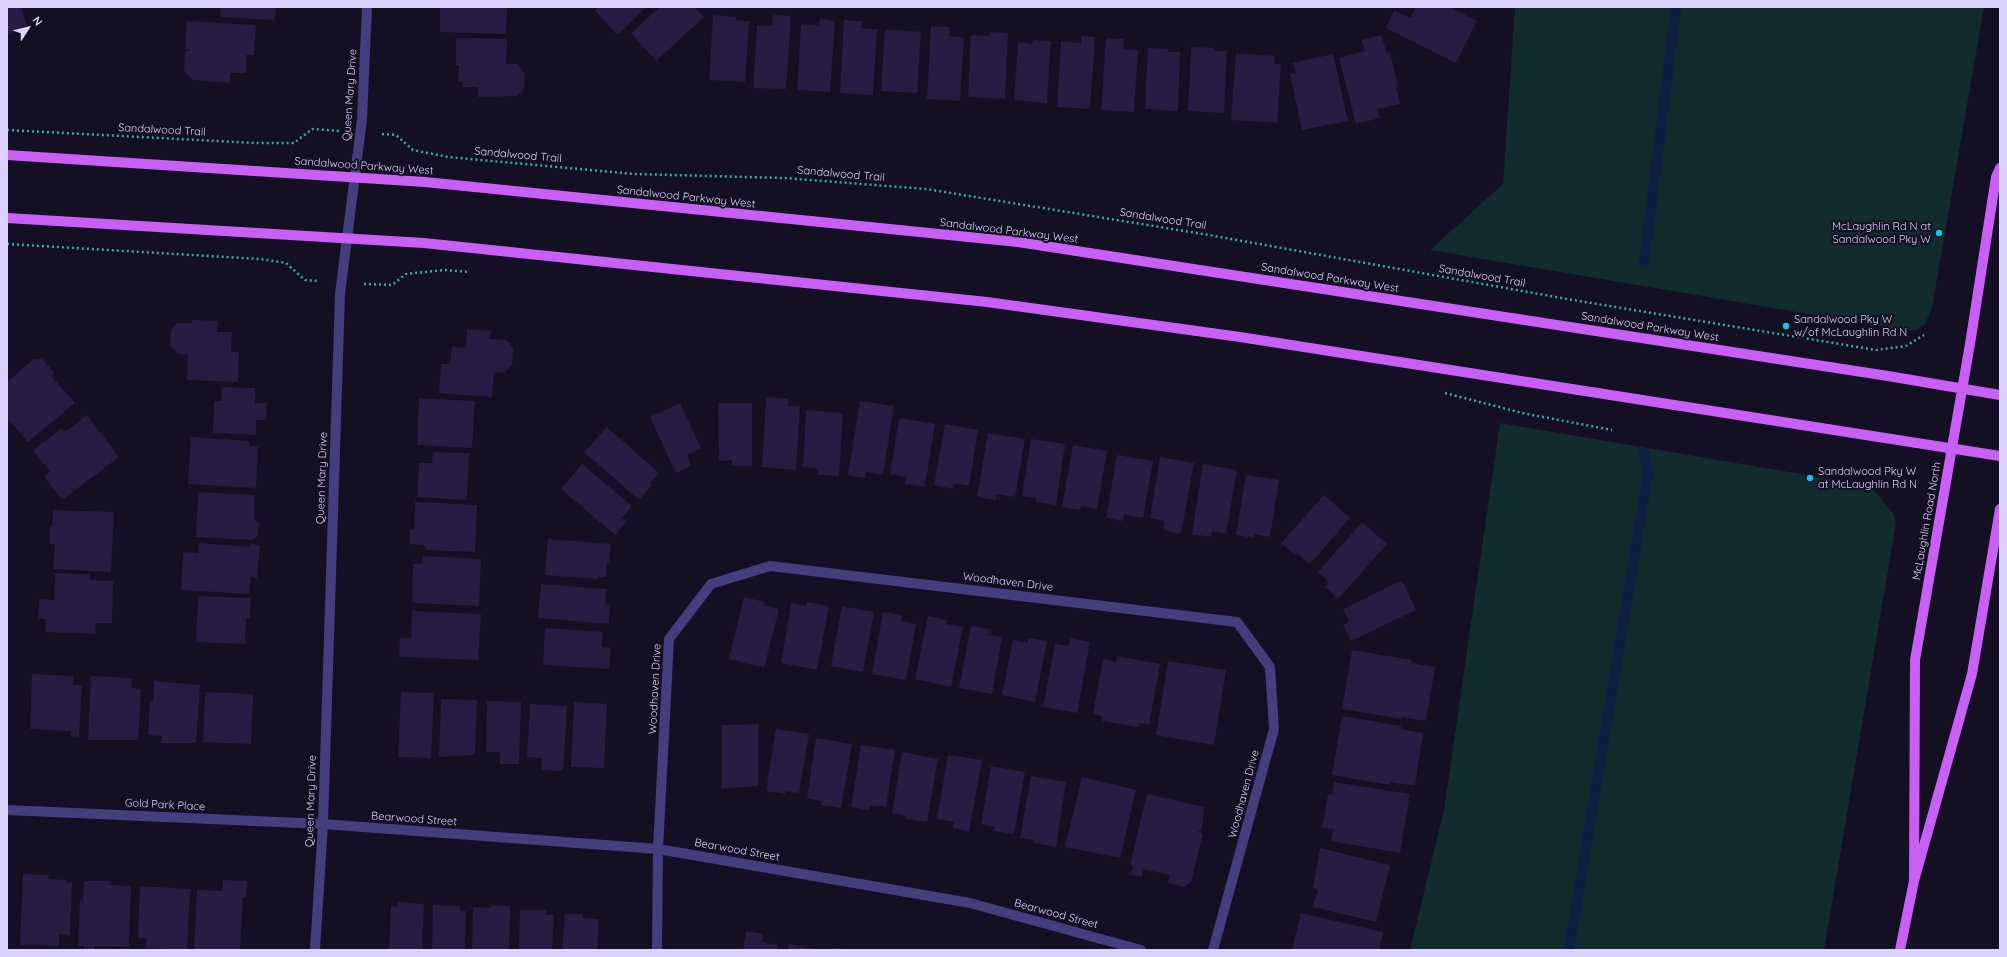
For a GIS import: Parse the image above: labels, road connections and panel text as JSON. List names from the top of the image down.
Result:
{
  "streets": {
    "main road": ["Sandalwood Parkway West", "McLaughlin Road North"],
    "street": [
      "Queen Mary Drive",
      "Woodhaven Drive",
      "Gold Park Place",
      "Bearwood Street"
    ],
    "path": ["Sandalwood Trail"]
  },
  "crossings": [
    ["Queen Mary Drive", "Sandalwood Parkway West"],
    ["Queen Mary Drive", "Gold Park Place"],
    ["Queen Mary Drive", "Bearwood Street"],
    ["Sandalwood Parkway West", "McLaughlin Road North"],
    ["Woodhaven Drive", "Bearwood Street"],
    ["Gold Park Place", "Bearwood Street"]
  ],
  "places": ["McLaughlin Rd N at Sandalwood Pky W", "Sandalwood Pky W w/of McLaughlin Rd N", "Sandalwood Pky W at McLaughlin Rd N"],
  "north": "top right"
}
